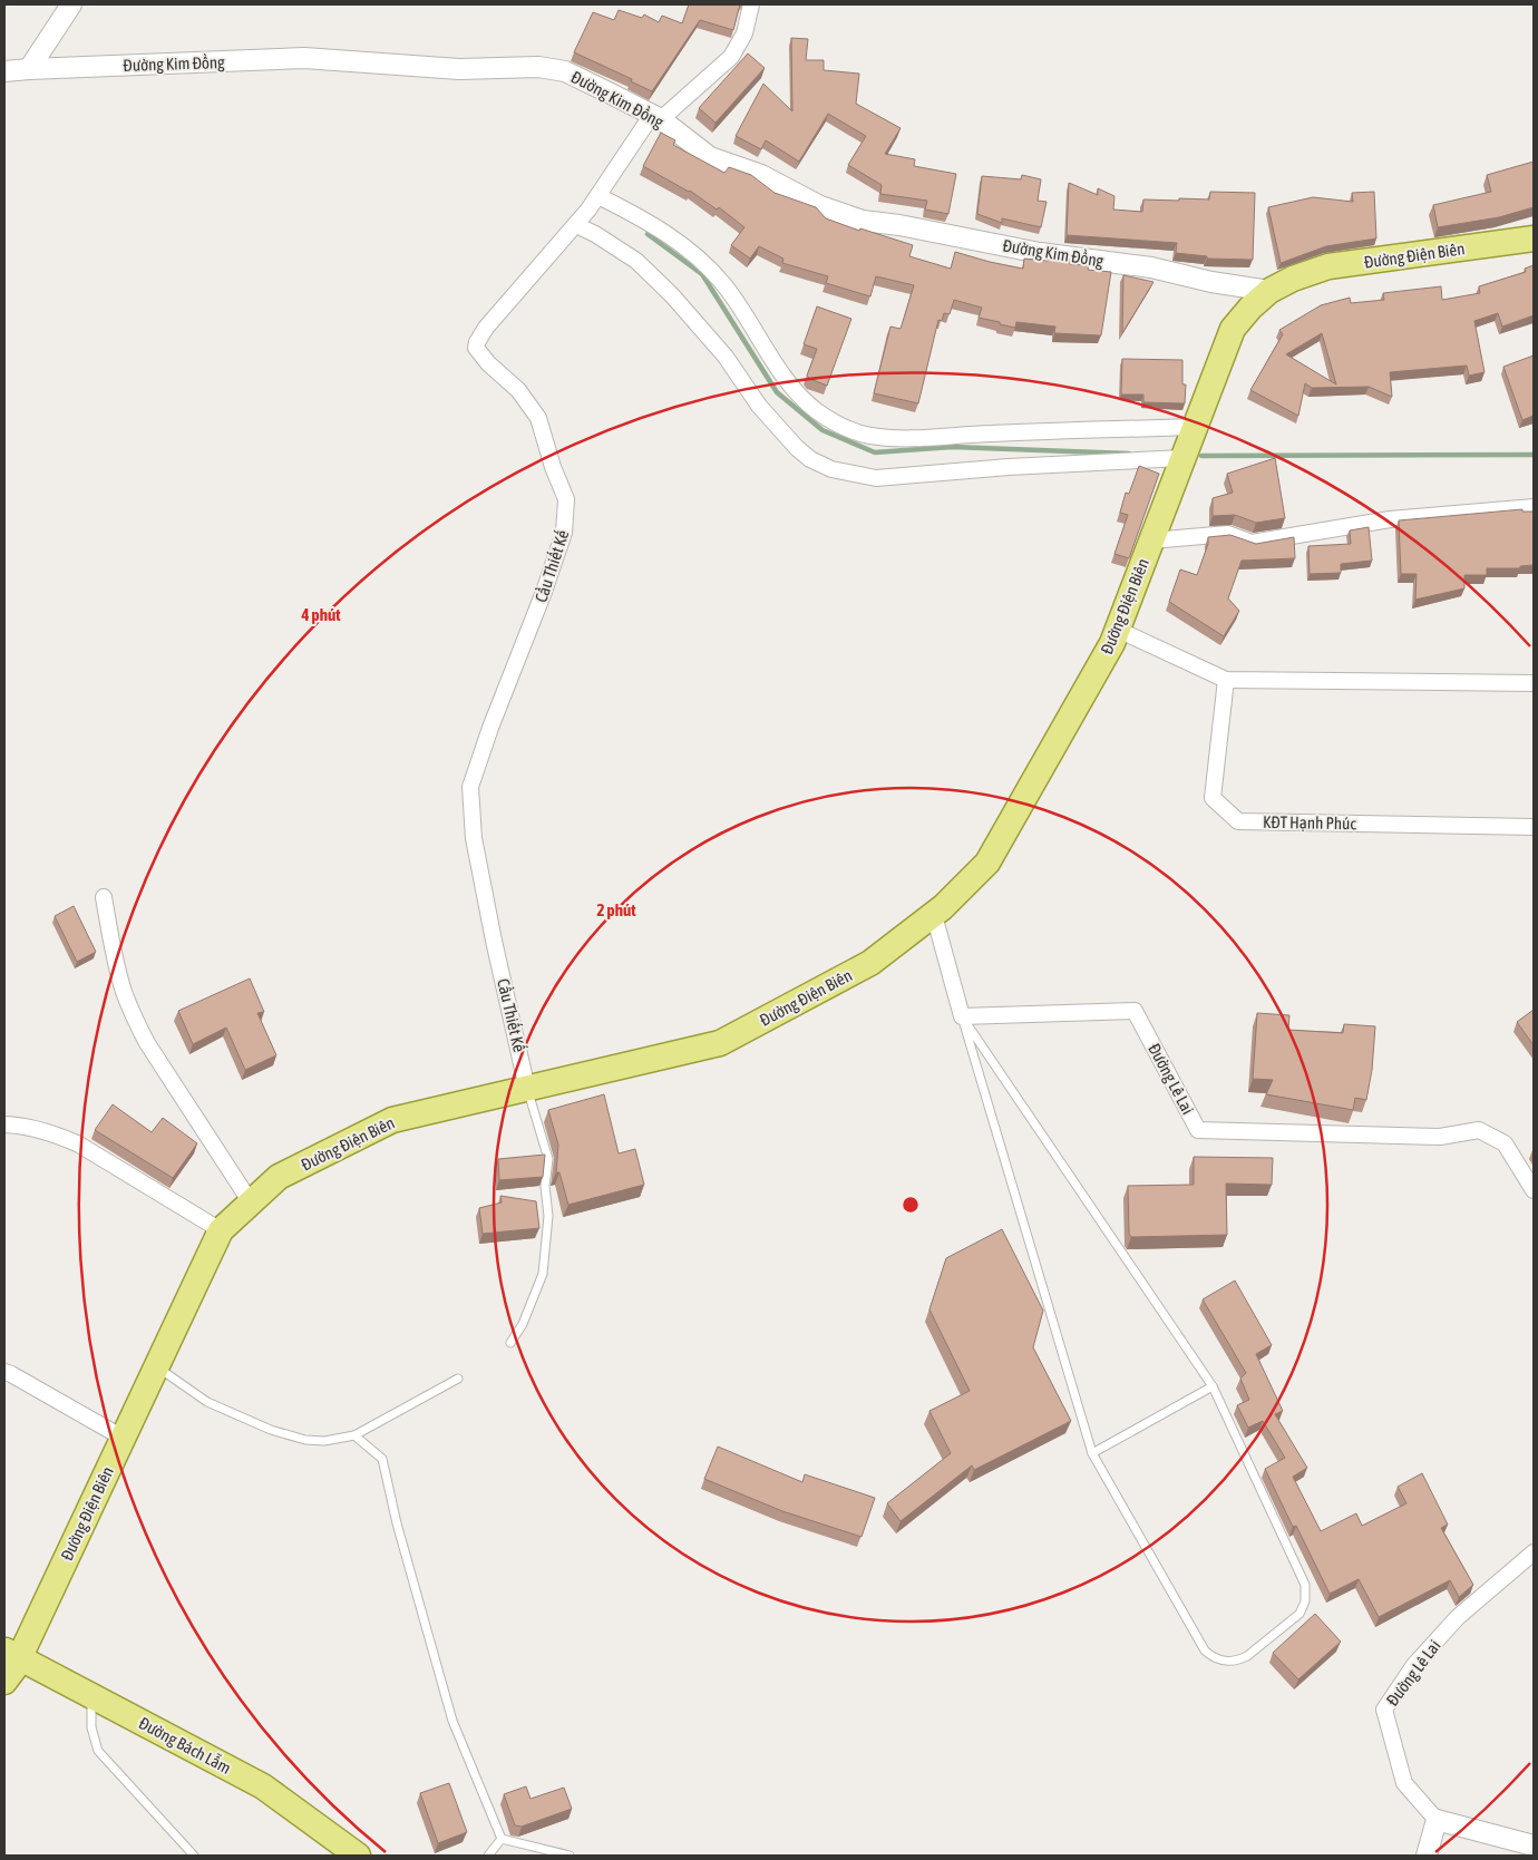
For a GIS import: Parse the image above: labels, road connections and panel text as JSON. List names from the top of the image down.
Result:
{
  "streets": {
    "main road": ["Đường Điện Biên", "Đường Bách Lẫm"],
    "street": [
      "Đường Kim Đồng",
      "Cầu Thiết Kế",
      "KĐT Hạnh Phúc",
      "Đường Lê Lai"
    ]
  },
  "crossings": [
    ["Đường Kim Đồng", "Đường Điện Biên"],
    ["Đường Kim Đồng", "Cầu Thiết Kế"],
    ["Đường Điện Biên", "Cầu Thiết Kế"],
    ["Đường Điện Biên", "Đường Bách Lẫm"]
  ],
  "rings": ["4 phút", "2 phút"]
}
